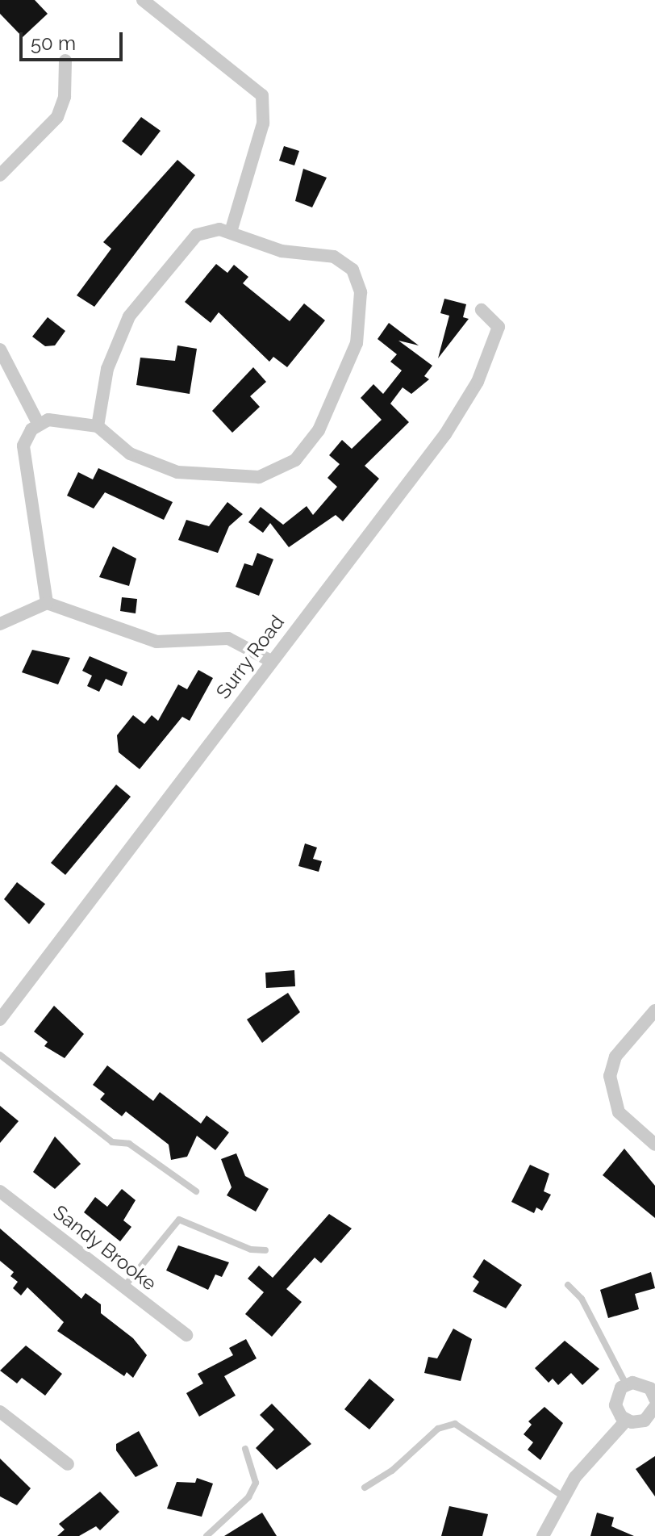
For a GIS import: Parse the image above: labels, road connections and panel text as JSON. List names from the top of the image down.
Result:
{
  "streets": {
    "street": ["Surry Road", "Sandy Brooke"]
  },
  "scale_bar": "50 m"
}
